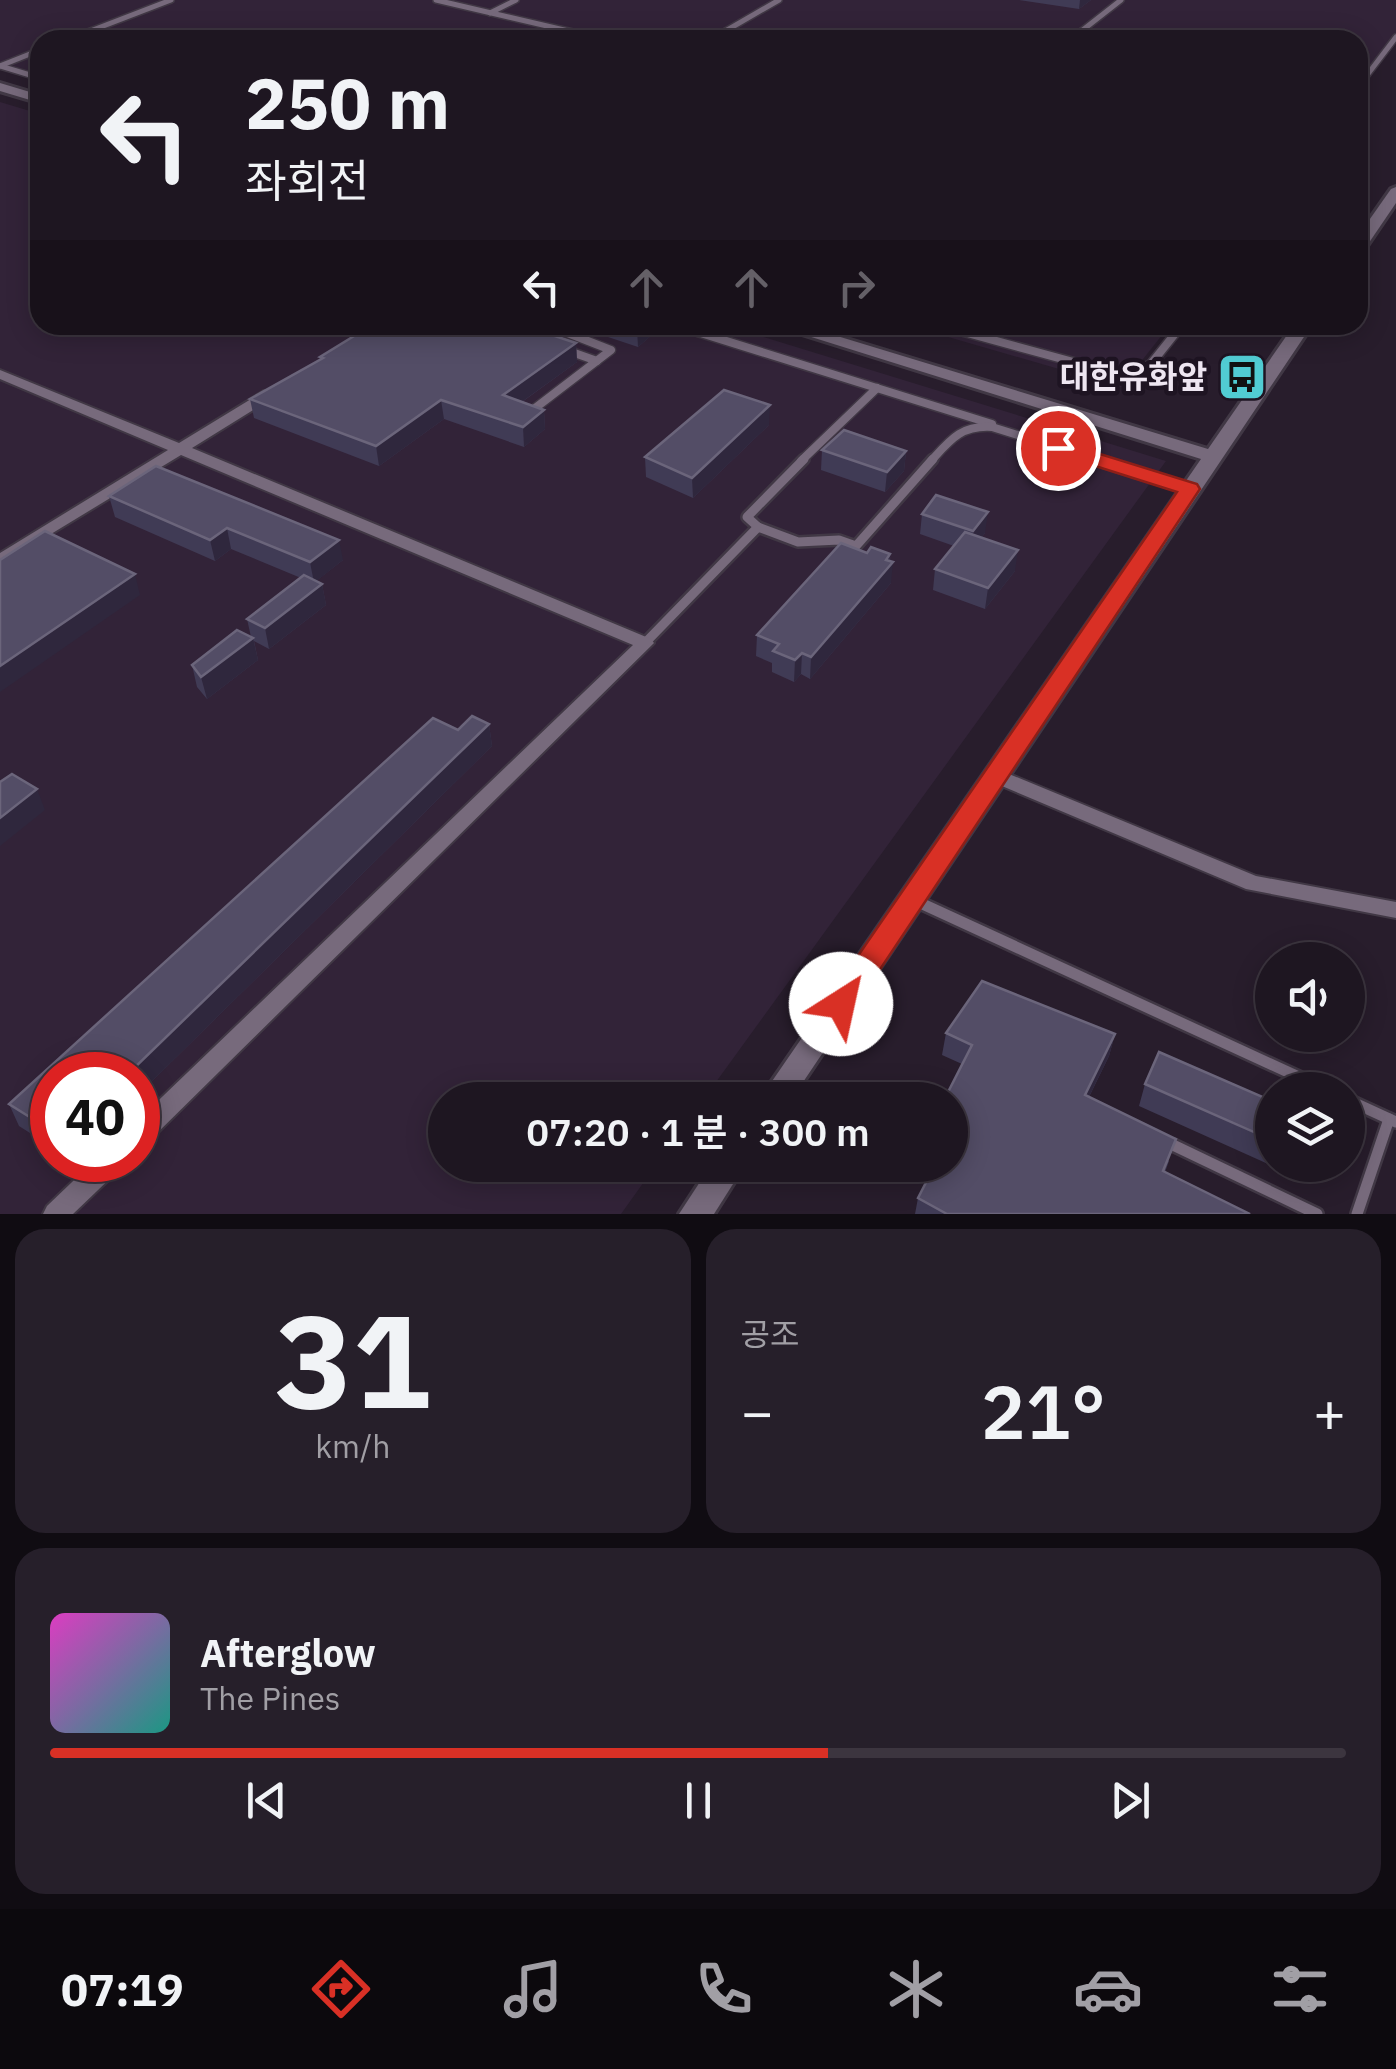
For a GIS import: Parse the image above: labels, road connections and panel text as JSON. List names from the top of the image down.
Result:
{
  "places": {
    "bus stop": ["대한유화앞"]
  },
  "page": {
    "turn": ["250 m", "좌회전"],
    "limit": "40",
    "trip": "07:20 · 1 분 · 300 m",
    "tile": [
      ["31", "km/h"],
      "공조"
    ],
    "heat": ["−", "21°", "+"],
    "song": ["Afterglow", "The Pines"],
    "tabs": "07:19"
  }
}
